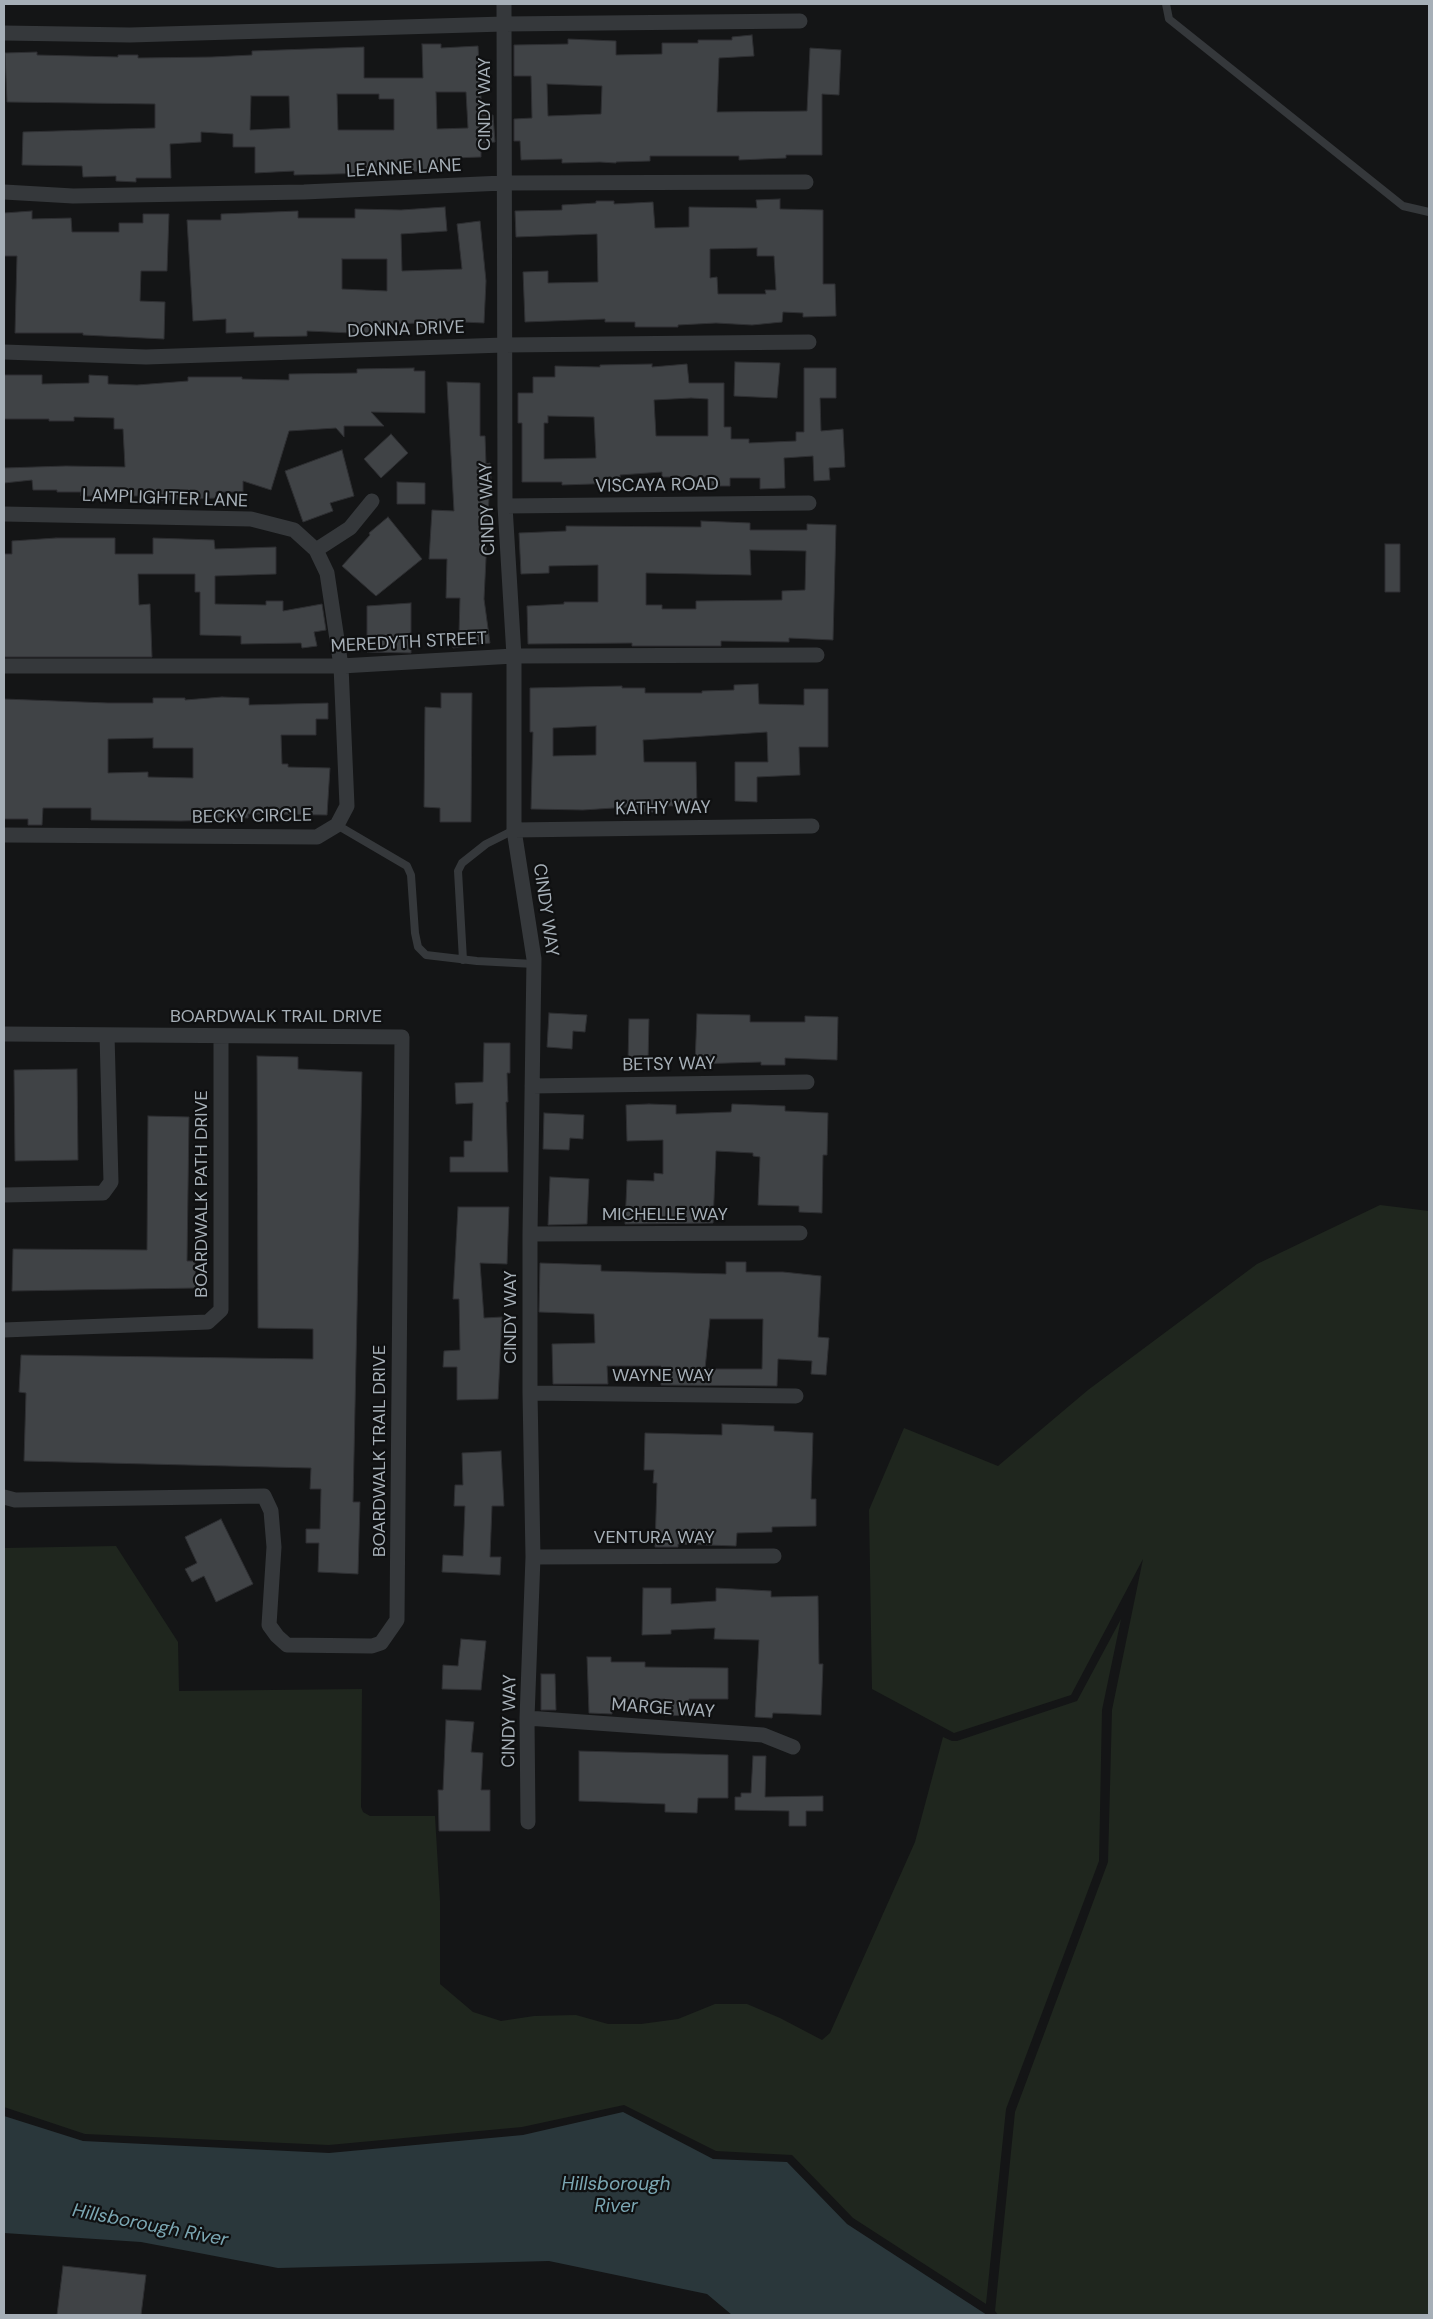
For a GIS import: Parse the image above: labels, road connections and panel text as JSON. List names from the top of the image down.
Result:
{
  "streets": {
    "street": [
      "CINDY WAY",
      "LEANNE LANE",
      "DONNA DRIVE",
      "VISCAYA ROAD",
      "LAMPLIGHTER LANE",
      "MEREDYTH STREET",
      "KATHY WAY",
      "BECKY CIRCLE",
      "BOARDWALK TRAIL DRIVE",
      "BETSY WAY",
      "BOARDWALK PATH DRIVE",
      "MICHELLE WAY",
      "WAYNE WAY",
      "VENTURA WAY",
      "MARGE WAY"
    ]
  },
  "crossings": [
    ["CINDY WAY", "LEANNE LANE"],
    ["CINDY WAY", "DONNA DRIVE"],
    ["CINDY WAY", "VISCAYA ROAD"],
    ["CINDY WAY", "MEREDYTH STREET"],
    ["CINDY WAY", "KATHY WAY"],
    ["CINDY WAY", "BETSY WAY"],
    ["CINDY WAY", "MICHELLE WAY"],
    ["CINDY WAY", "WAYNE WAY"],
    ["CINDY WAY", "VENTURA WAY"],
    ["CINDY WAY", "MARGE WAY"],
    ["LAMPLIGHTER LANE", "MEREDYTH STREET"],
    ["LAMPLIGHTER LANE", "BECKY CIRCLE"],
    ["MEREDYTH STREET", "BECKY CIRCLE"],
    ["BOARDWALK TRAIL DRIVE", "BOARDWALK PATH DRIVE"]
  ],
  "water": ["Hillsborough River"]
}
